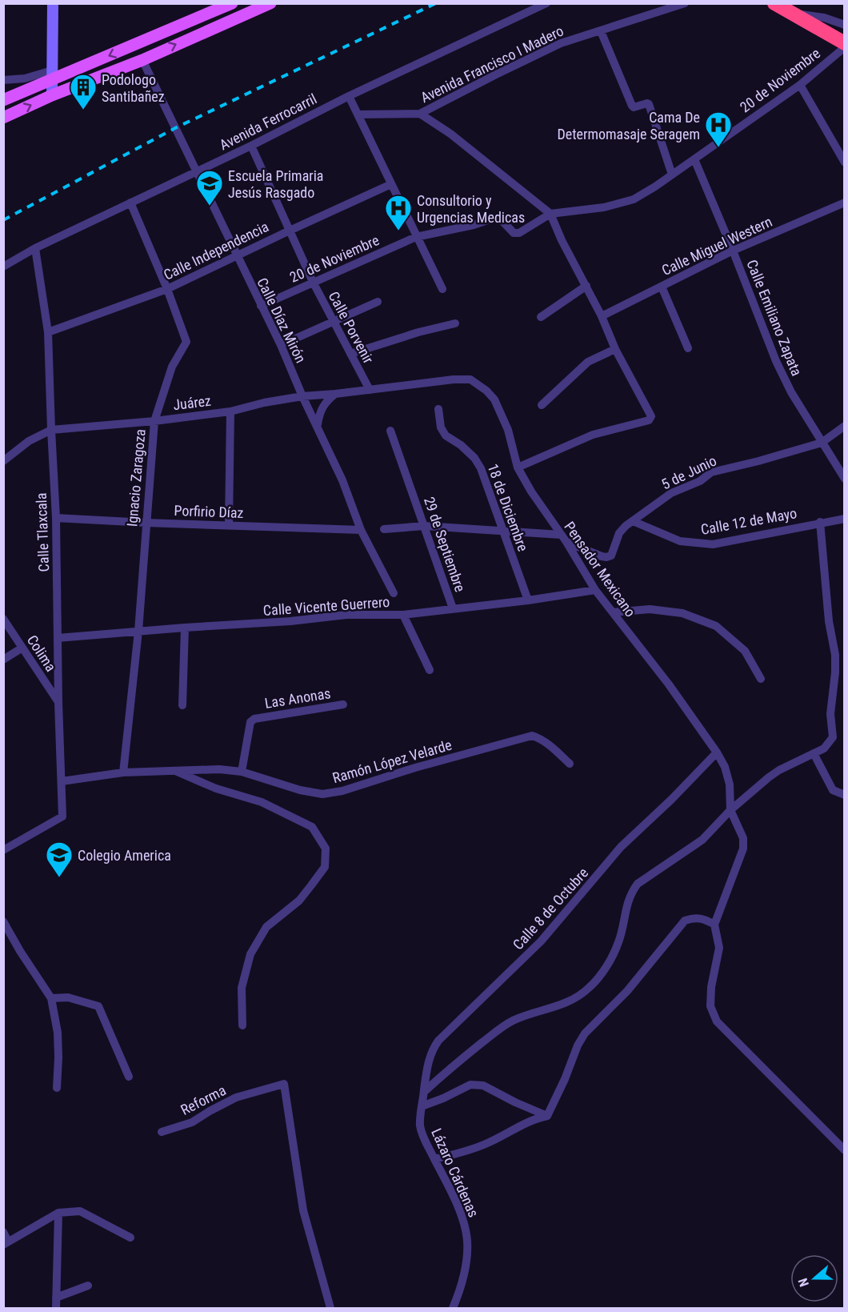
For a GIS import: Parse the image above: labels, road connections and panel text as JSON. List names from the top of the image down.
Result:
{
  "streets": {
    "street": [
      "Avenida Francisco I Madero",
      "20 de Noviembre",
      "Avenida Ferrocarril",
      "Calle Miguel Western",
      "Calle Independencia",
      "Calle Emiliano Zapata",
      "Calle Díaz Mirón",
      "Calle Porvenir",
      "Juárez",
      "5 de Junio",
      "Ignacio Zaragoza",
      "18 de Diciembre",
      "Porfirio Díaz",
      "Calle 12 de Mayo",
      "Calle Tlaxcala",
      "29 de Septiembre",
      "Pensador Mexicano",
      "Calle Vicente Guerrero",
      "Colima",
      "Las Anonas",
      "Ramón López Velarde",
      "Calle 8 de Octubre",
      "Reforma",
      "Lázaro Cárdenas"
    ]
  },
  "crossings": [
    ["20 de Noviembre", "Calle Emiliano Zapata"],
    ["20 de Noviembre", "Calle Díaz Mirón"],
    ["20 de Noviembre", "Calle Porvenir"],
    ["Avenida Ferrocarril", "Calle Díaz Mirón"],
    ["Avenida Ferrocarril", "Calle Porvenir"],
    ["Avenida Ferrocarril", "Ignacio Zaragoza"],
    ["Avenida Ferrocarril", "Calle Tlaxcala"],
    ["Calle Miguel Western", "Calle Emiliano Zapata"],
    ["Calle Independencia", "Calle Díaz Mirón"],
    ["Calle Independencia", "Calle Porvenir"],
    ["Calle Independencia", "Ignacio Zaragoza"],
    ["Calle Independencia", "Calle Tlaxcala"],
    ["Calle Emiliano Zapata", "5 de Junio"],
    ["Calle Díaz Mirón", "Juárez"],
    ["Calle Díaz Mirón", "Porfirio Díaz"],
    ["Calle Porvenir", "Juárez"],
    ["Juárez", "Ignacio Zaragoza"],
    ["Juárez", "Calle Tlaxcala"],
    ["Juárez", "Pensador Mexicano"],
    ["5 de Junio", "Calle 12 de Mayo"],
    ["5 de Junio", "Pensador Mexicano"],
    ["Ignacio Zaragoza", "Porfirio Díaz"],
    ["Ignacio Zaragoza", "Calle Vicente Guerrero"],
    ["Ignacio Zaragoza", "Ramón López Velarde"],
    ["18 de Diciembre", "Calle Vicente Guerrero"],
    ["Porfirio Díaz", "Calle Tlaxcala"],
    ["Calle Tlaxcala", "Calle Vicente Guerrero"],
    ["Calle Tlaxcala", "Colima"],
    ["Calle Tlaxcala", "Ramón López Velarde"],
    ["29 de Septiembre", "Calle Vicente Guerrero"],
    ["Pensador Mexicano", "Calle Vicente Guerrero"],
    ["Pensador Mexicano", "Calle 8 de Octubre"],
    ["Las Anonas", "Ramón López Velarde"],
    ["Calle 8 de Octubre", "Lázaro Cárdenas"]
  ],
  "places": {
    "building": ["Podologo Santibañez"],
    "hospital": ["Cama De Determomasaje Seragem", "Consultorio y Urgencias Medicas"],
    "school or university": ["Escuela Primaria Jesús Rasgado", "Colegio America"]
  },
  "north": "left"
}
